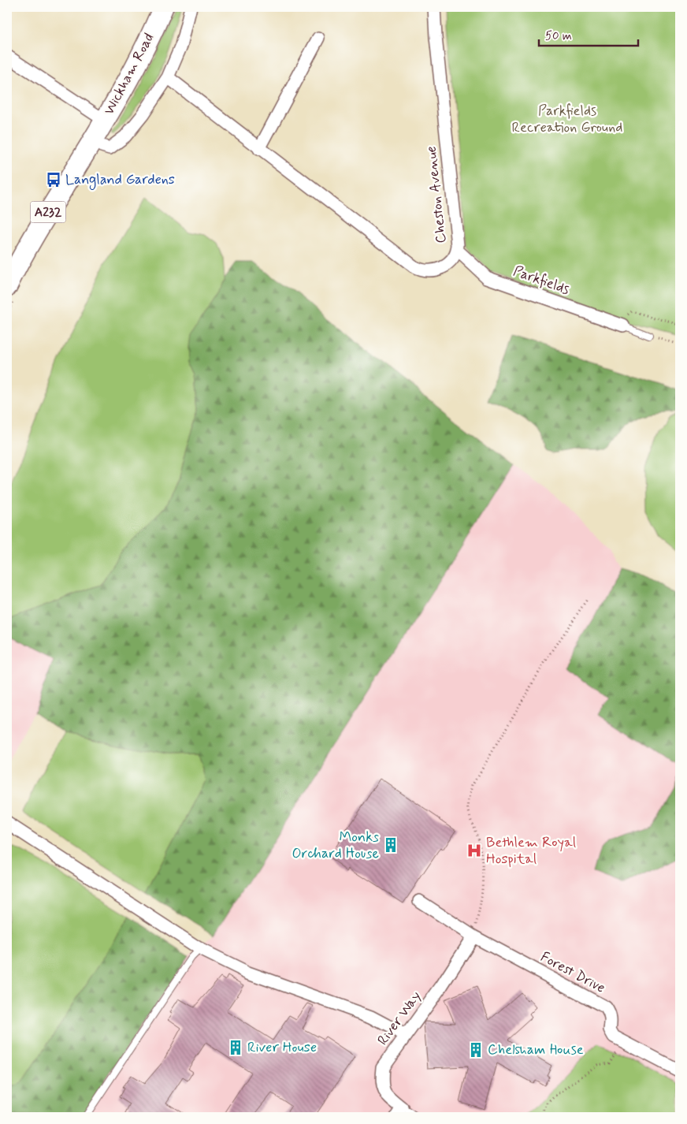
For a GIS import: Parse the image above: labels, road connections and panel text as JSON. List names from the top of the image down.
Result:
{
  "streets": {
    "highway": ["Wickham Road", "A232"],
    "street": [
      "Cheston Avenue",
      "Parkfields",
      "Forest Drive",
      "River Way"
    ]
  },
  "crossings": [
    ["Wickham Road", "Cheston Avenue"],
    ["Cheston Avenue", "Parkfields"],
    ["Forest Drive", "River Way"]
  ],
  "parks": ["Parkfields Recreation Ground"],
  "places": {
    "bus stop": ["Langland Gardens"],
    "building": ["Monks Orchard House", "River House", "Chelsham House"],
    "hospital": ["Bethlem Royal Hospital"]
  },
  "scale_bar": "50 m"
}
